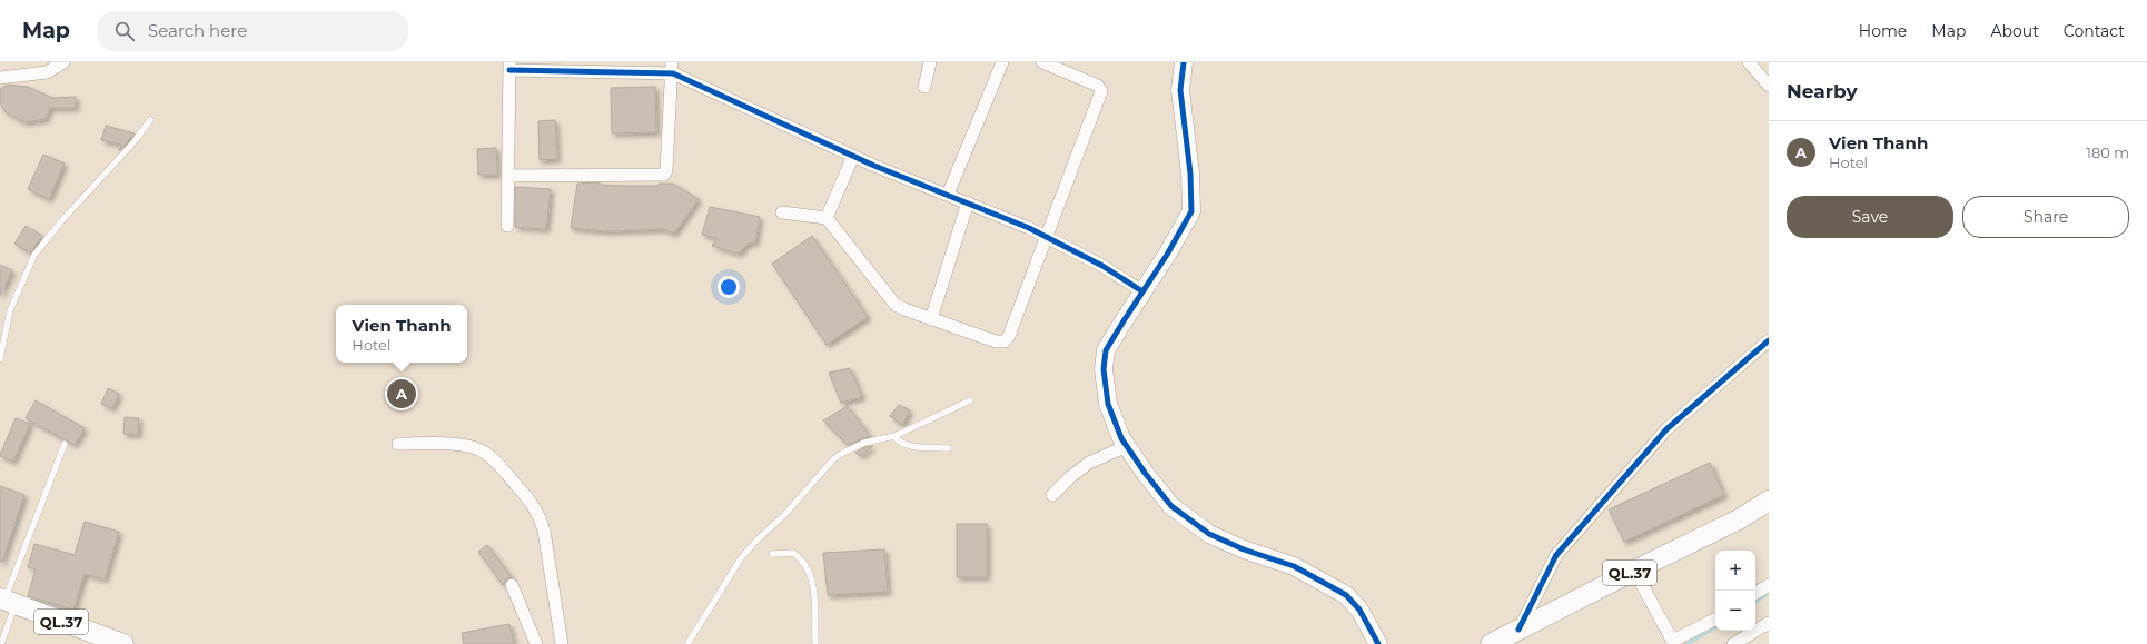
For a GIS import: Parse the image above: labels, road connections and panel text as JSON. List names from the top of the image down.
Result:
{
  "streets": {
    "main road": ["QL.37"]
  },
  "page": {
    "header": "Map",
    "search": "Search here",
    "nav": [
      "Home",
      "Map",
      "About",
      "Contact"
    ],
    "heading": "Nearby",
    "list": [
      {
        "mark": "A",
        "name": "Vien Thanh",
        "note": "Hotel",
        "value": "180 m"
      }
    ],
    "buttons": ["Save", "Share"],
    "popup": ["Vien Thanh", "Hotel"],
    "pins": "A",
    "map_buttons": ["+", "−"]
  }
}
